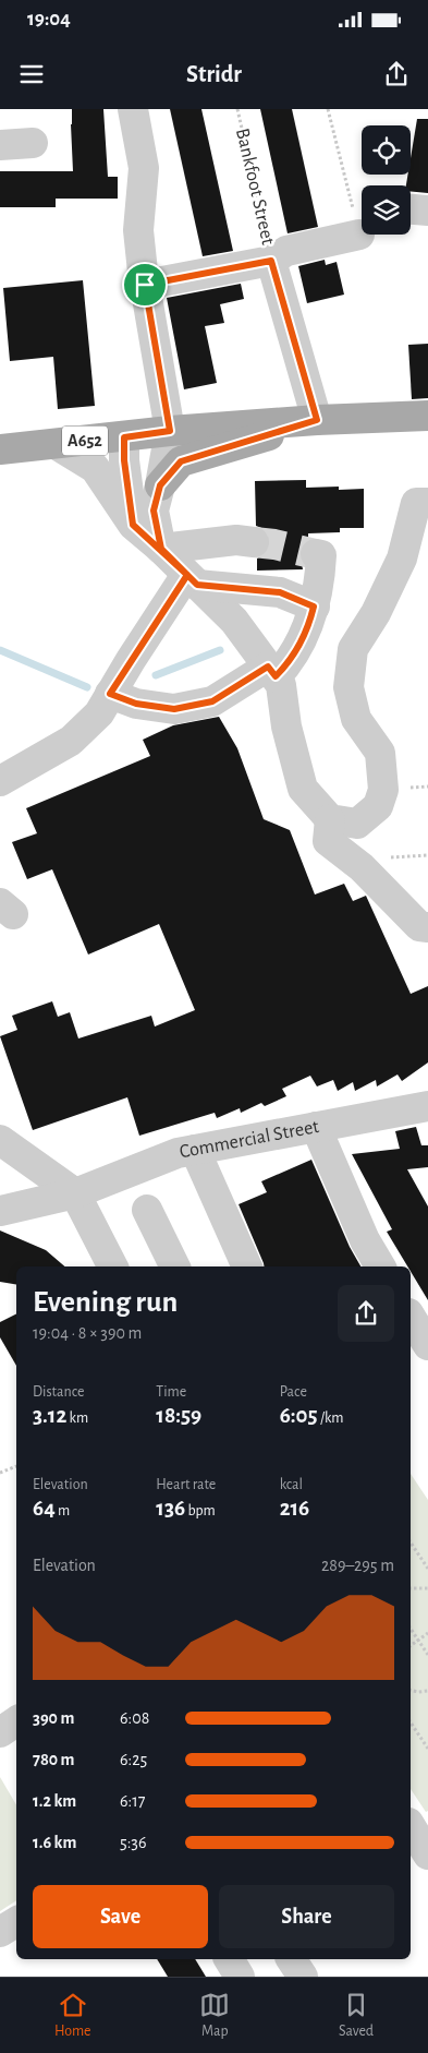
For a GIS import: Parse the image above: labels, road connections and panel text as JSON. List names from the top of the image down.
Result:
{
  "streets": {
    "main road": ["A652"],
    "street": ["Bankfoot Street", "Commercial Street"]
  },
  "crossings": [
    ["Bankfoot Street", "A652"]
  ],
  "page": {
    "status": "19:04",
    "header": "Stridr",
    "heading": ["Evening run", "19:04 · 8 × 390 m"],
    "stats": [
      ["Distance", "3.12 km"],
      ["Time", "18:59"],
      ["Pace", "6:05 /km"],
      ["Elevation", "64 m"],
      ["Heart rate", "136 bpm"],
      ["kcal", "216"]
    ],
    "chart": ["Elevation", "289–295 m"],
    "list": [
      {
        "name": "390 m",
        "note": "6:08"
      },
      {
        "name": "780 m",
        "note": "6:25"
      },
      {
        "name": "1.2 km",
        "note": "6:17"
      },
      {
        "name": "1.6 km",
        "note": "5:36"
      }
    ],
    "buttons": ["Save", "Share"],
    "tabs": ["Home", "Map", "Saved"]
  }
}
